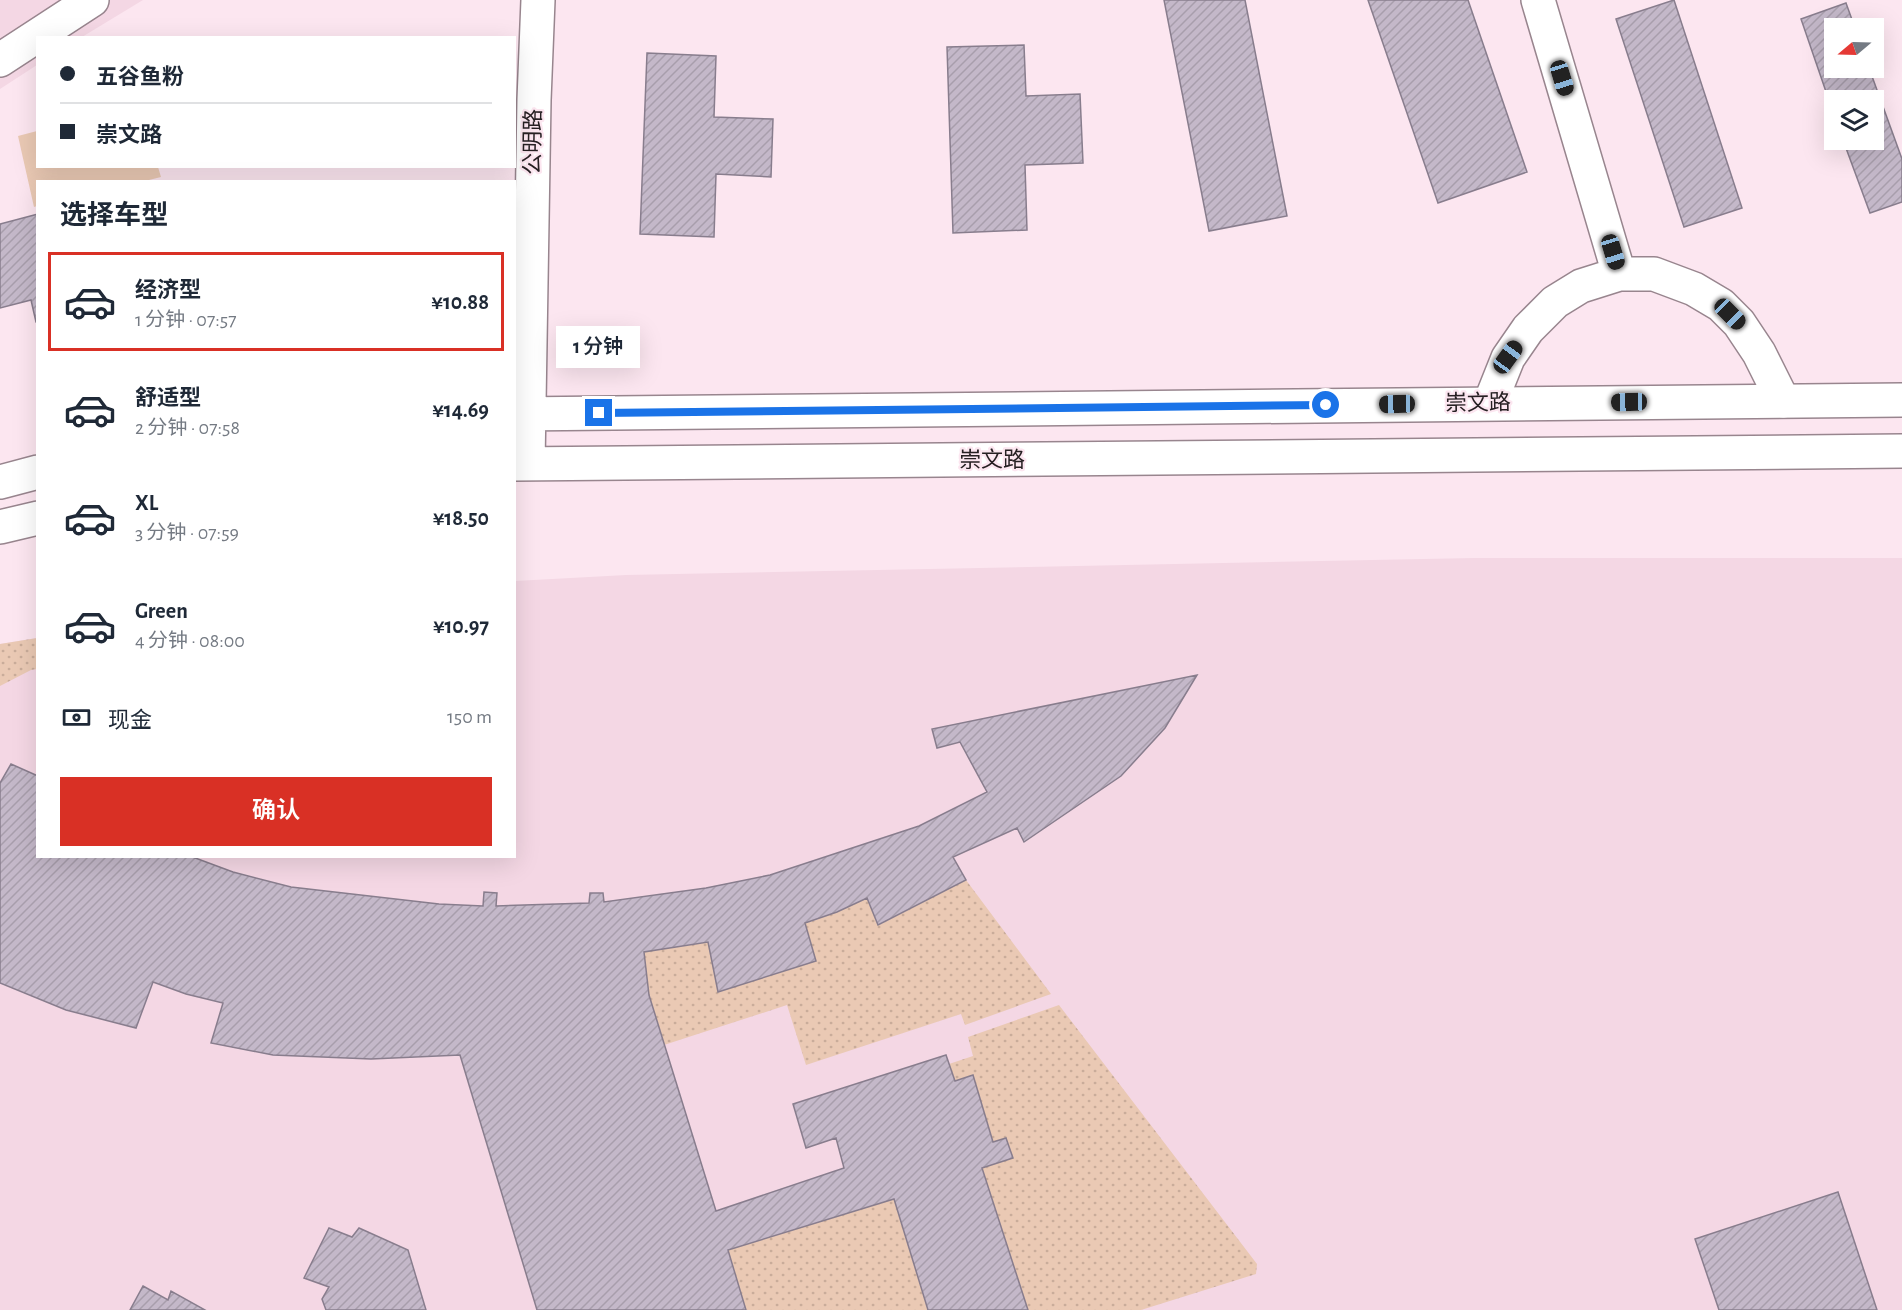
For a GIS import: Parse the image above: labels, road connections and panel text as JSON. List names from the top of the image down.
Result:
{
  "streets": {
    "main road": ["公明路", "崇文路"]
  },
  "crossings": [
    ["公明路", "崇文路"]
  ],
  "north": "left",
  "page": {
    "banner": ["五谷鱼粉", "崇文路"],
    "heading": "选择车型",
    "list": [
      {
        "name": "经济型",
        "note": "1 分钟 · 07:57",
        "value": "¥10.88"
      },
      {
        "name": "舒适型",
        "note": "2 分钟 · 07:58",
        "value": "¥14.69"
      },
      {
        "name": "XL",
        "note": "3 分钟 · 07:59",
        "value": "¥18.50"
      },
      {
        "name": "Green",
        "note": "4 分钟 · 08:00",
        "value": "¥10.97"
      }
    ],
    "bubble": "1 分钟",
    "pay": ["现金", "150 m"],
    "buttons": "确认"
  }
}
